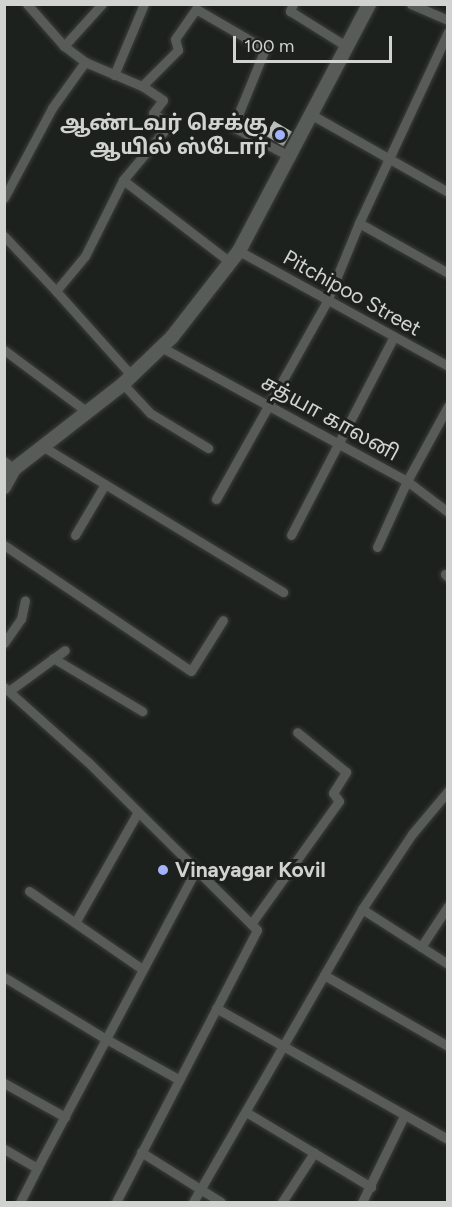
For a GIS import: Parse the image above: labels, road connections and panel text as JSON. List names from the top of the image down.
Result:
{
  "streets": {
    "street": ["Pitchipoo Street", "சத்யா காலனி"]
  },
  "places": ["ஆண்டவர் செக்கு ஆயில் ஸ்டோர்", "Vinayagar Kovil"],
  "scale_bar": "100 m"
}
